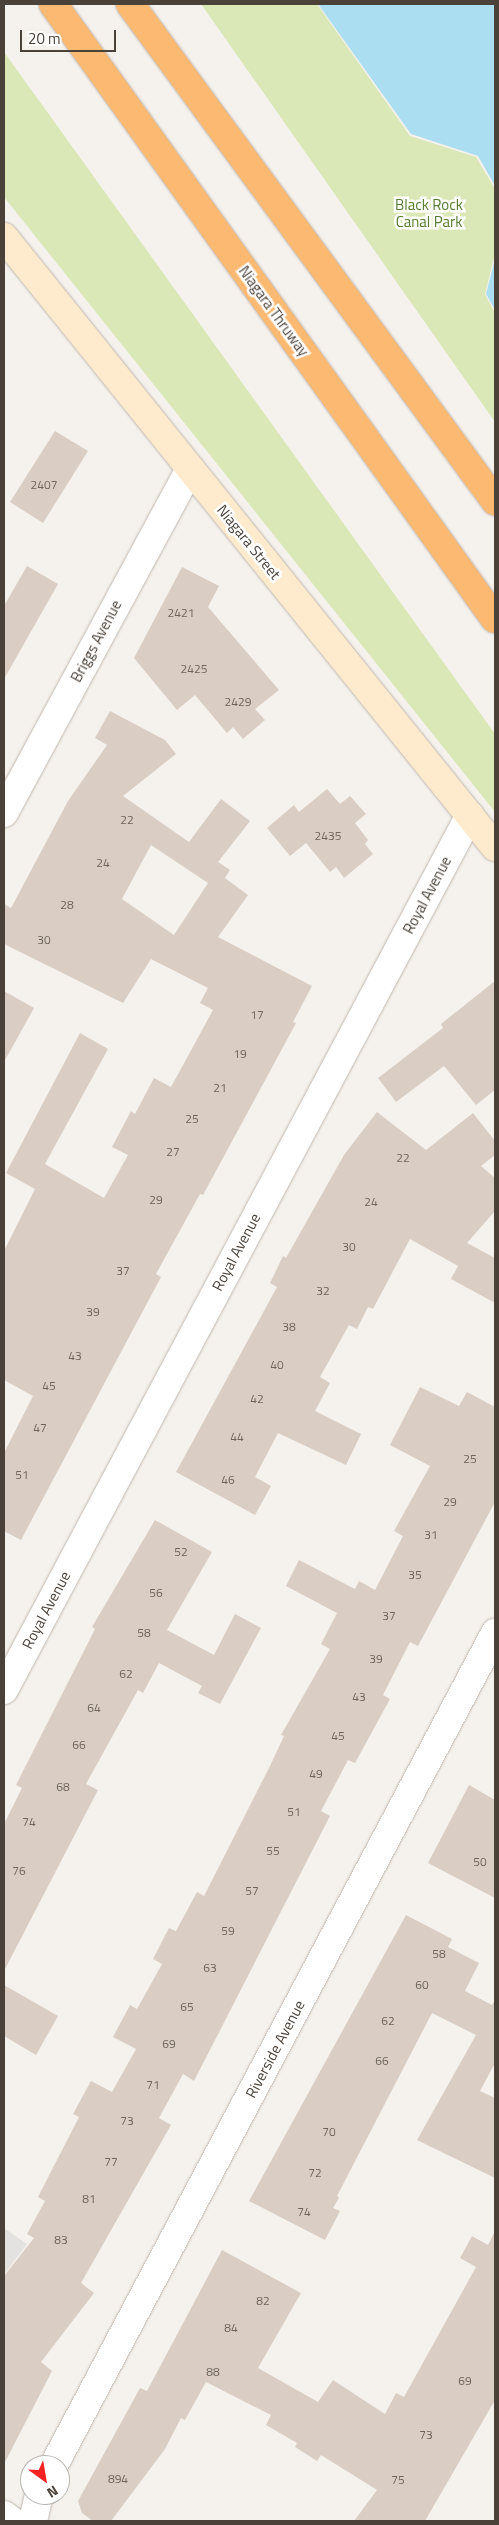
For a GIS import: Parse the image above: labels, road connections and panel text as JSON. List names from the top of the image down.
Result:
{
  "streets": {
    "highway": ["Niagara Thruway"],
    "main road": ["Niagara Street"],
    "street": ["Briggs Avenue", "Royal Avenue", "Riverside Avenue"]
  },
  "crossings": [
    ["Niagara Street", "Briggs Avenue"],
    ["Niagara Street", "Royal Avenue"]
  ],
  "parks": ["Black Rock Canal Park"],
  "house_numbers": [
    "2407",
    "2421",
    "2425",
    "2429",
    "22",
    "2435",
    "24",
    "28",
    "30",
    "17",
    "19",
    "21",
    "25",
    "27",
    "22",
    "29",
    "24",
    "30",
    "37",
    "32",
    "39",
    "38",
    "43",
    "40",
    "45",
    "42",
    "47",
    "44",
    "25",
    "51",
    "46",
    "29",
    "31",
    "52",
    "35",
    "56",
    "37",
    "58",
    "39",
    "62",
    "43",
    "64",
    "45",
    "66",
    "49",
    "68",
    "51",
    "74",
    "55",
    "50",
    "76",
    "57",
    "59",
    "58",
    "63",
    "60",
    "65",
    "62",
    "69",
    "66",
    "71",
    "73",
    "70",
    "77",
    "72",
    "81",
    "74",
    "83",
    "82",
    "84",
    "88",
    "69",
    "73",
    "894",
    "75"
  ],
  "scale_bar": "20 m",
  "north": "bottom right"
}
